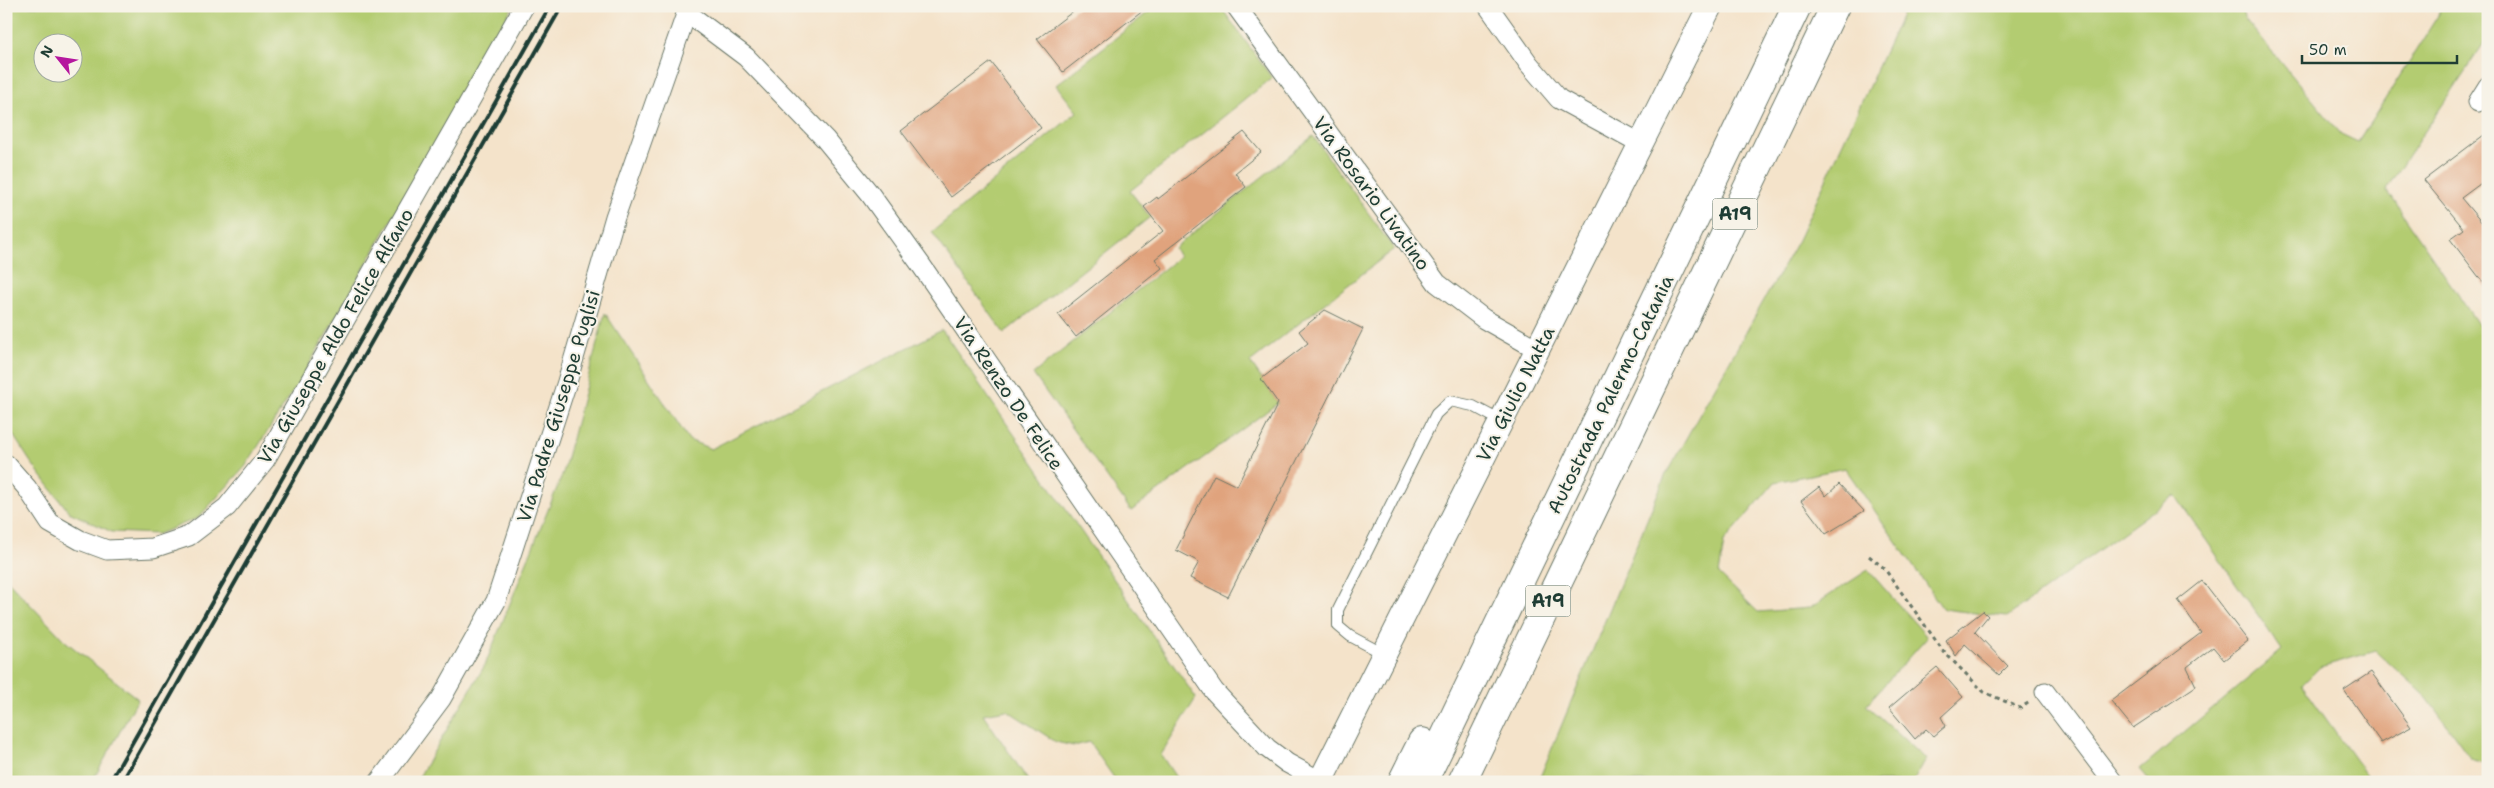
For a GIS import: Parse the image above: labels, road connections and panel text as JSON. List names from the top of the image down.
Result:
{
  "streets": {
    "highway": ["A19", "Autostrada Palermo-Catania"],
    "street": [
      "Via Rosario Livatino",
      "Via Giuseppe Aldo Felice Alfano",
      "Via Renzo De Felice",
      "Via Giulio Natta",
      "Via Padre Giuseppe Puglisi"
    ]
  },
  "crossings": [
    ["Via Rosario Livatino", "Via Giulio Natta"],
    ["Via Renzo De Felice", "Via Giulio Natta"],
    ["Via Renzo De Felice", "Via Padre Giuseppe Puglisi"]
  ],
  "scale_bar": "50 m",
  "north": "top left"
}
